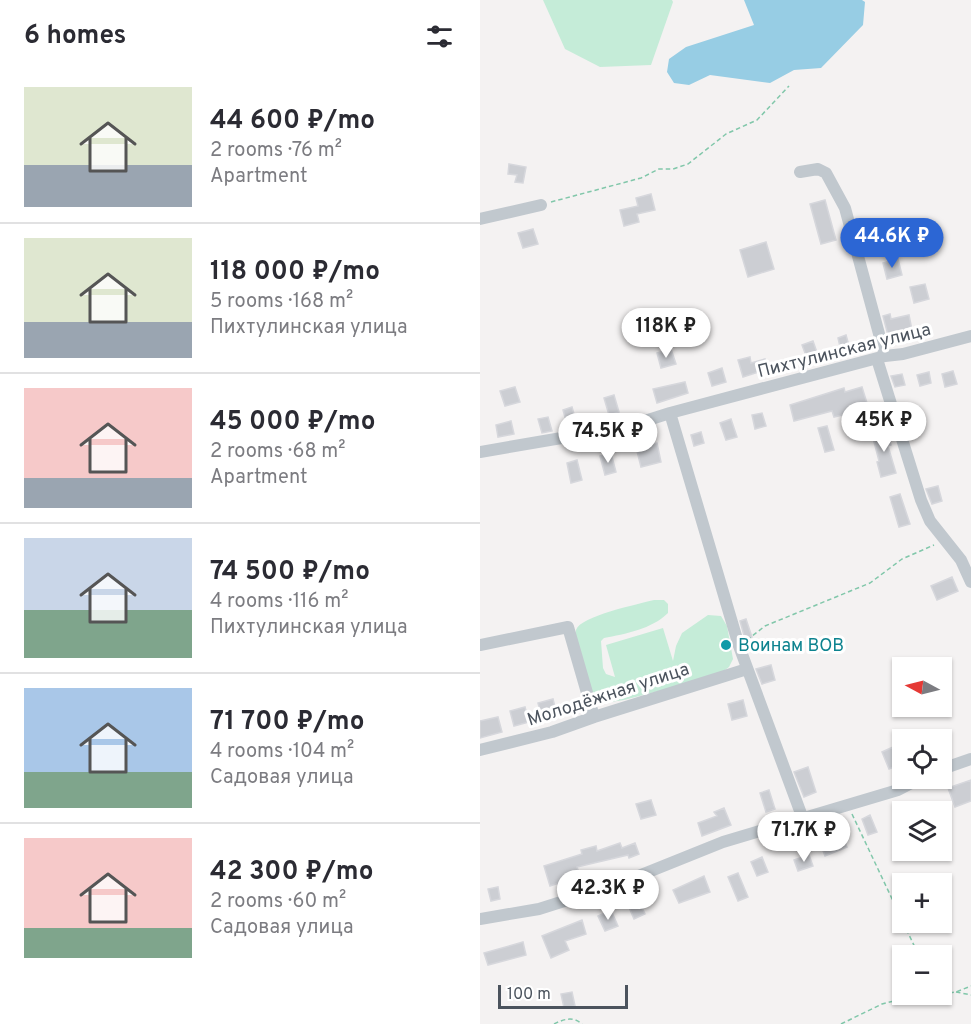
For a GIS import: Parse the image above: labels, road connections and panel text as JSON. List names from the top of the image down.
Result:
{
  "streets": {
    "street": ["Пихтулинская улица", "Молодёжная улица"]
  },
  "places": ["Воинам ВОВ"],
  "scale_bar": "100 m",
  "north": "left",
  "page": {
    "heading": "6 homes",
    "list": [
      {
        "name": "44 600 ₽/mo",
        "note": "2 rooms · 76 m² · Apartment"
      },
      {
        "name": "118 000 ₽/mo",
        "note": "5 rooms · 168 m² · Пихтулинская улица"
      },
      {
        "name": "45 000 ₽/mo",
        "note": "2 rooms · 68 m² · Apartment"
      },
      {
        "name": "74 500 ₽/mo",
        "note": "4 rooms · 116 m² · Пихтулинская улица"
      },
      {
        "name": "71 700 ₽/mo",
        "note": "4 rooms · 104 m² · Садовая улица"
      },
      {
        "name": "42 300 ₽/mo",
        "note": "2 rooms · 60 m² · Садовая улица"
      }
    ],
    "price": [
      "44.6K ₽",
      "118K ₽",
      "45K ₽",
      "74.5K ₽",
      "71.7K ₽",
      "42.3K ₽"
    ],
    "map_buttons": ["+", "−"],
    "scale": "100 m"
  }
}
